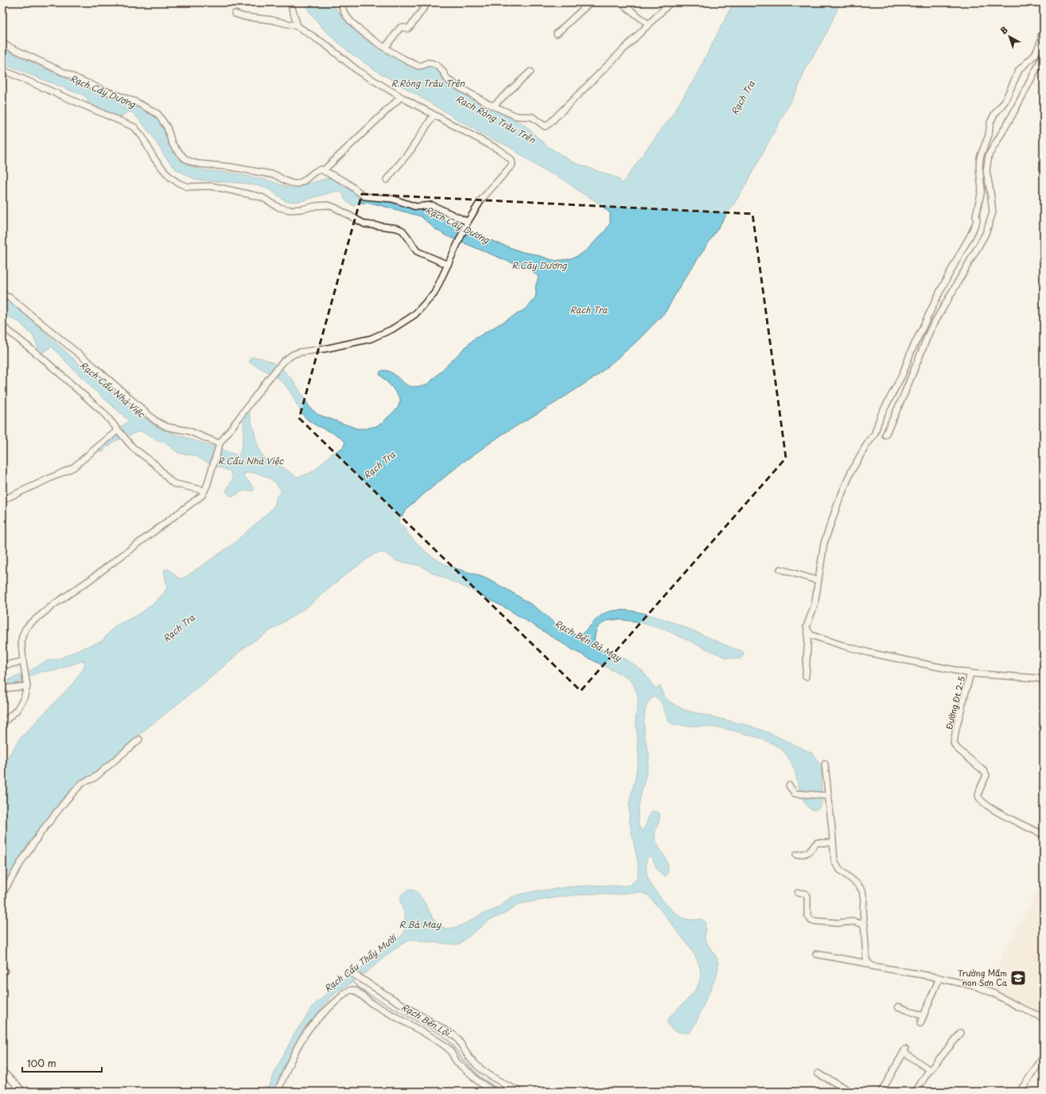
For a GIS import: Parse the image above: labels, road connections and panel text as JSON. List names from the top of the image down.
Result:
{
  "streets": {
    "street": ["Đường Đt 2-5"]
  },
  "water": [
    "R.Ròng Trâu Trên",
    "Rạch Cây Dương",
    "Rạch Tra",
    "Rạch Ròng Trâu Trên",
    "R.Cây Dương",
    "Rạch Cầu Nhà Việc",
    "R.Cầu Nhà Việc",
    "Rạch Bến Bà May",
    "R.Bà May",
    "Rạch Cầu Thầy Mười",
    "Rạch Bến Lội"
  ],
  "places": {
    "school or university": ["Trường Mầm non Sơn Ca"]
  },
  "scale_bar": "100 m",
  "north": "top left"
}
